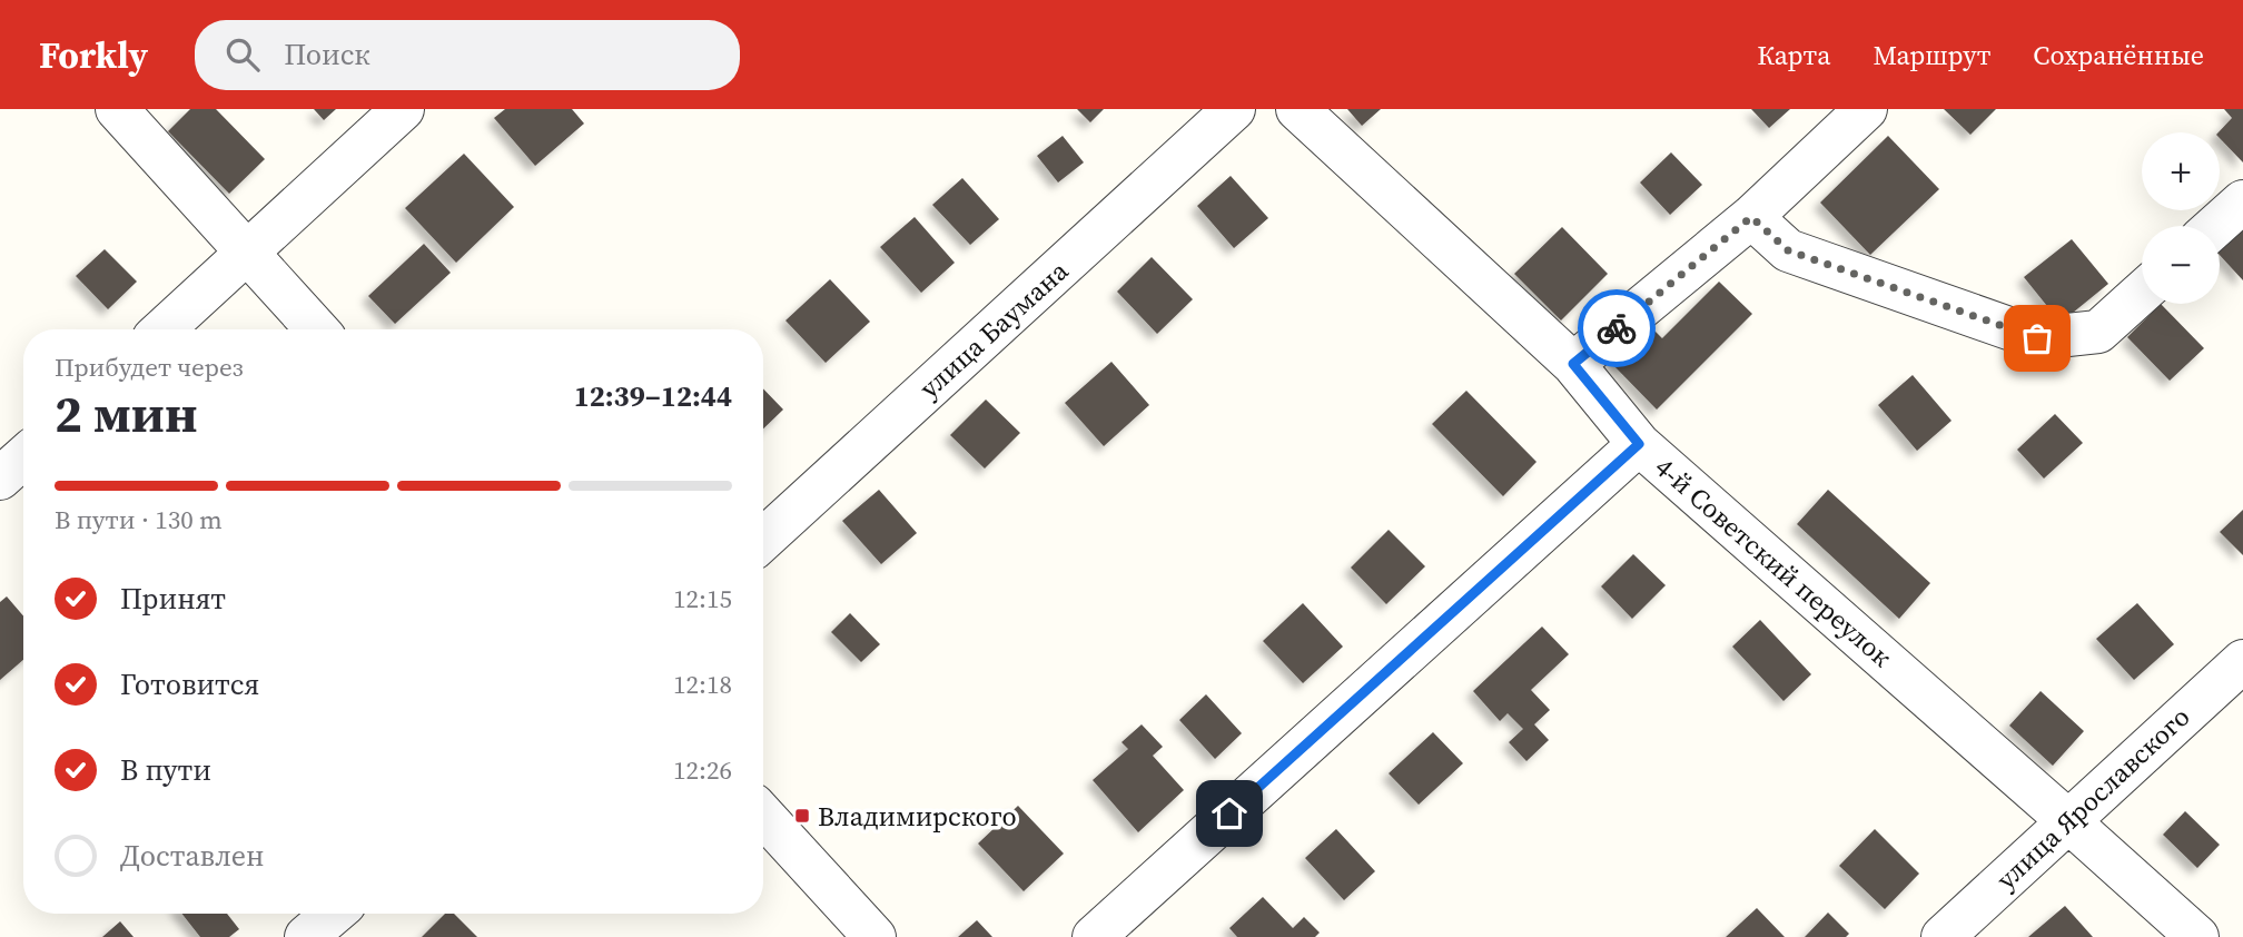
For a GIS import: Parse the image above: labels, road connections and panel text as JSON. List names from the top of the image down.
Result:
{
  "streets": {
    "street": ["улица Баумана", "4-й Советский переулок", "улица Ярославского"]
  },
  "crossings": [
    ["4-й Советский переулок", "улица Ярославского"]
  ],
  "places": {
    "transit": ["Владимирского"]
  },
  "page": {
    "header": "Forkly",
    "search": "Поиск",
    "nav": ["Карта", "Маршрут", "Сохранённые"],
    "map_buttons": ["+", "−"],
    "heading": ["2 мин", "Прибудет через", "12:39–12:44"],
    "bar": "В пути · 130 m",
    "list": [
      ["Принят", "12:15"],
      ["Готовится", "12:18"],
      ["В пути", "12:26"],
      "Доставлен"
    ]
  }
}
